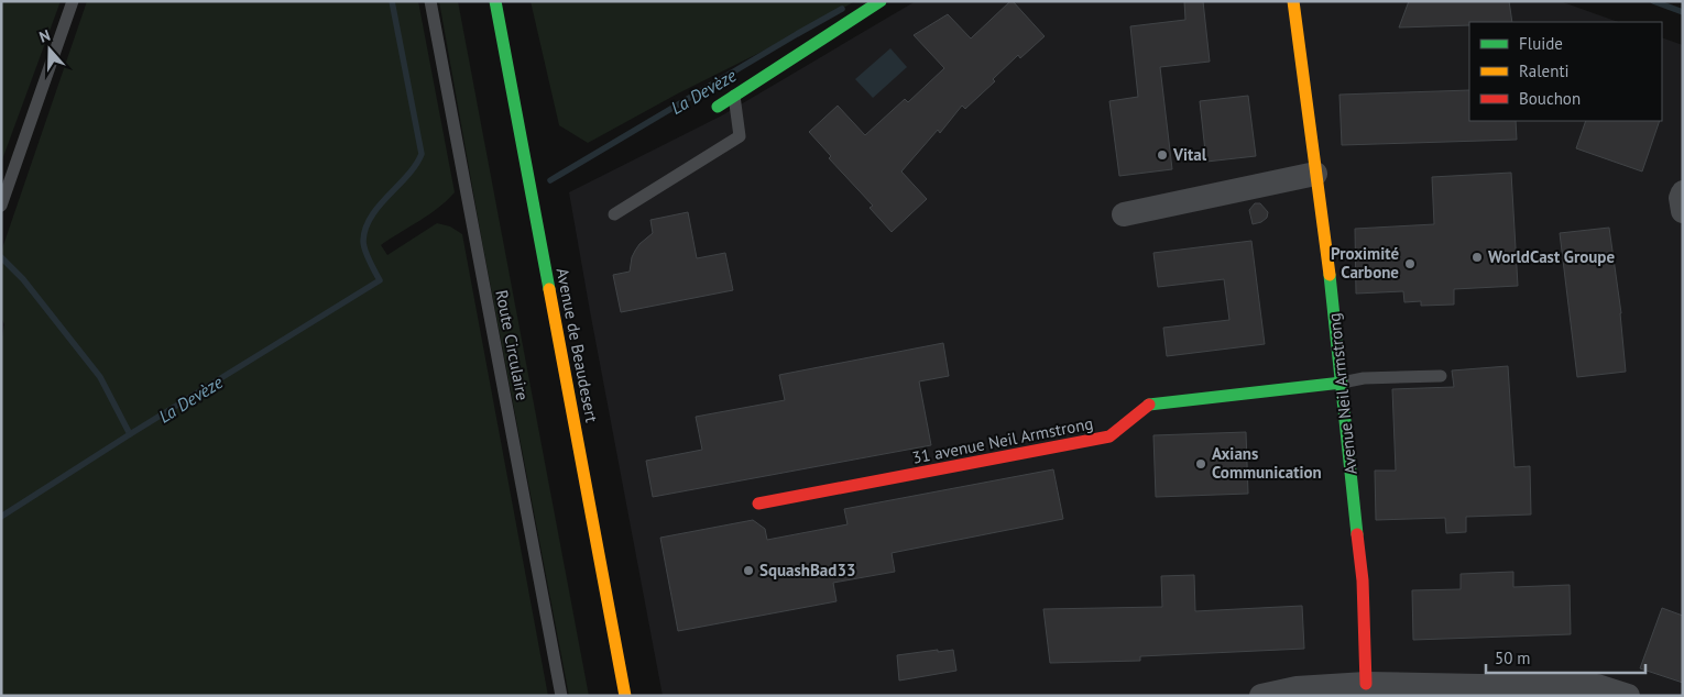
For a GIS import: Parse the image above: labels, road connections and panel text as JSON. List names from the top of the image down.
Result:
{
  "streets": {
    "street": ["Avenue de Beaudesert", "Avenue Neil Armstrong", "31 avenue Neil Armstrong"],
    "lane": ["Route Circulaire"]
  },
  "crossings": [
    ["Avenue Neil Armstrong", "31 avenue Neil Armstrong"]
  ],
  "water": ["La Devèze"],
  "places": [
    "Vital",
    "WorldCast Groupe",
    "Proximité Carbone",
    "Axians Communication",
    "SquashBad33"
  ],
  "legend": ["Fluide", "Ralenti", "Bouchon"],
  "scale_bar": "50 m",
  "north": "top"
}
